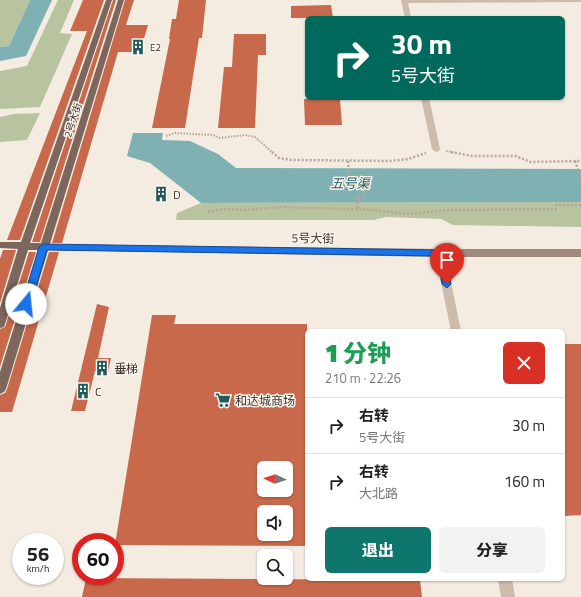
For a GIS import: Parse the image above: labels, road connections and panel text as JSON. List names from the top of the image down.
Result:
{
  "streets": {
    "main road": ["2号大街", "5号大街"]
  },
  "crossings": [
    ["2号大街", "5号大街"]
  ],
  "water": ["五号渠"],
  "places": {
    "building": [
      "E2",
      "D",
      "垂梯",
      "C"
    ],
    "supermarket": ["和达城商场"]
  },
  "north": "left",
  "page": {
    "turn": ["30 m", "5号大街"],
    "heading": ["1 分钟", "210 m · 22:26"],
    "list": [
      {
        "name": "右转",
        "note": "5号大街",
        "value": "30 m"
      },
      {
        "name": "右转",
        "note": "大北路",
        "value": "160 m"
      }
    ],
    "buttons": ["退出", "分享"],
    "speed": "56 km/h",
    "limit": "60"
  }
}
